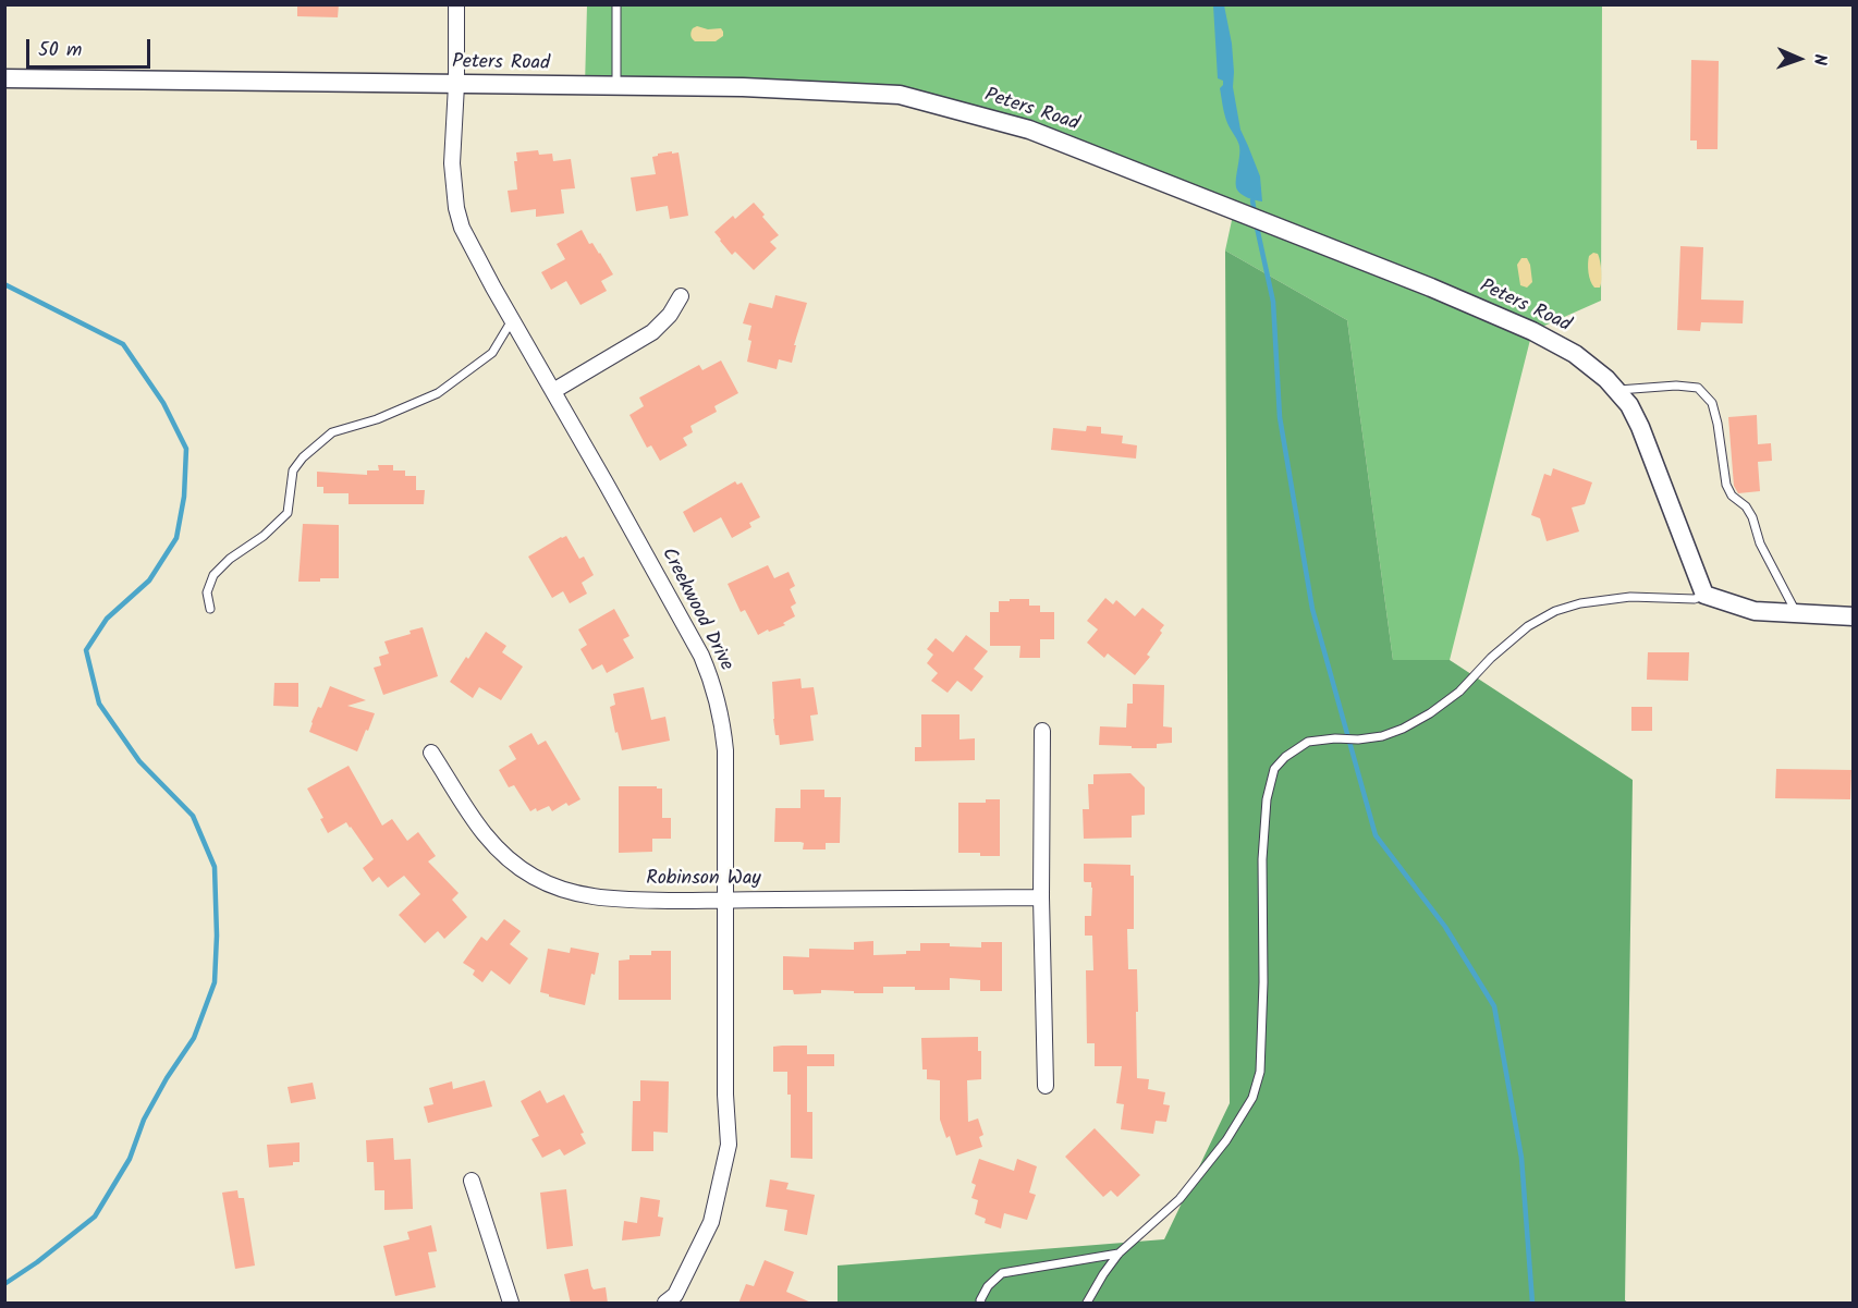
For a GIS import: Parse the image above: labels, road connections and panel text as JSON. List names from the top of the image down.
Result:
{
  "streets": {
    "street": ["Peters Road", "Creekwood Drive", "Robinson Way"]
  },
  "crossings": [
    ["Peters Road", "Creekwood Drive"],
    ["Creekwood Drive", "Robinson Way"]
  ],
  "scale_bar": "50 m",
  "north": "right"
}
